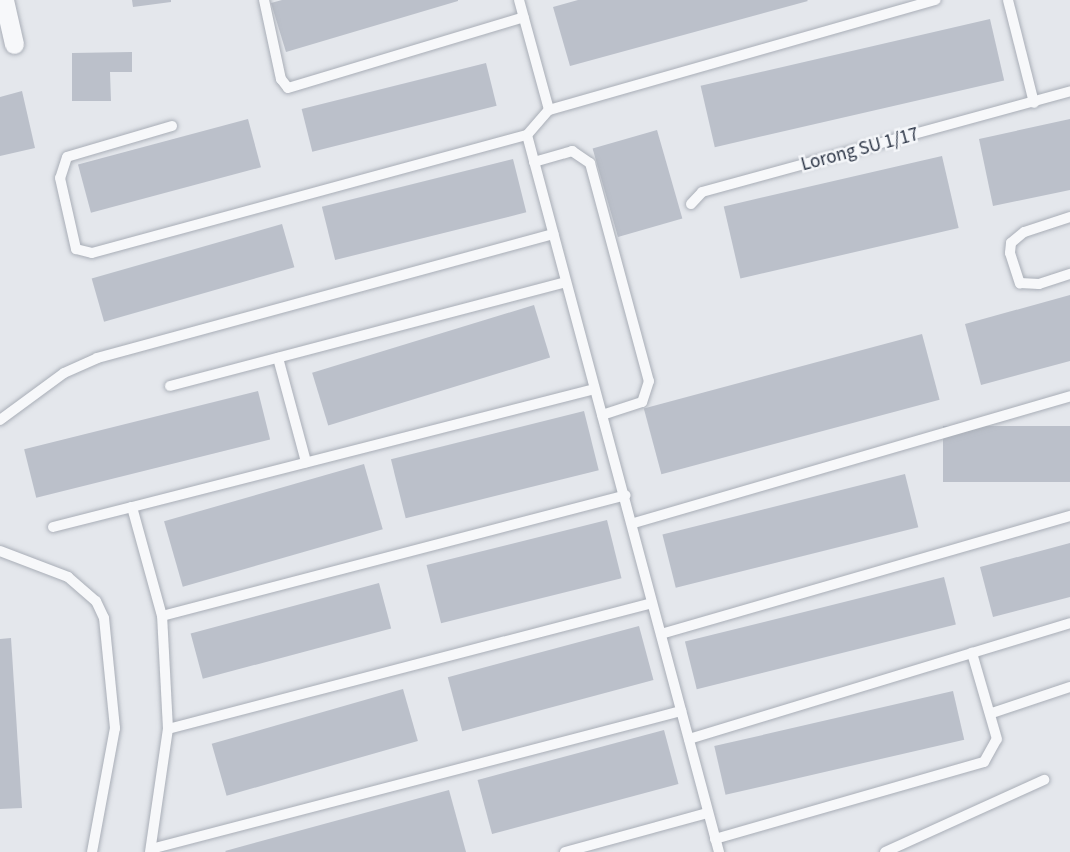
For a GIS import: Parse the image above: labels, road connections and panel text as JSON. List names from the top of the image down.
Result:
{
  "streets": {
    "lane": ["Lorong SU 1/17"]
  }
}
